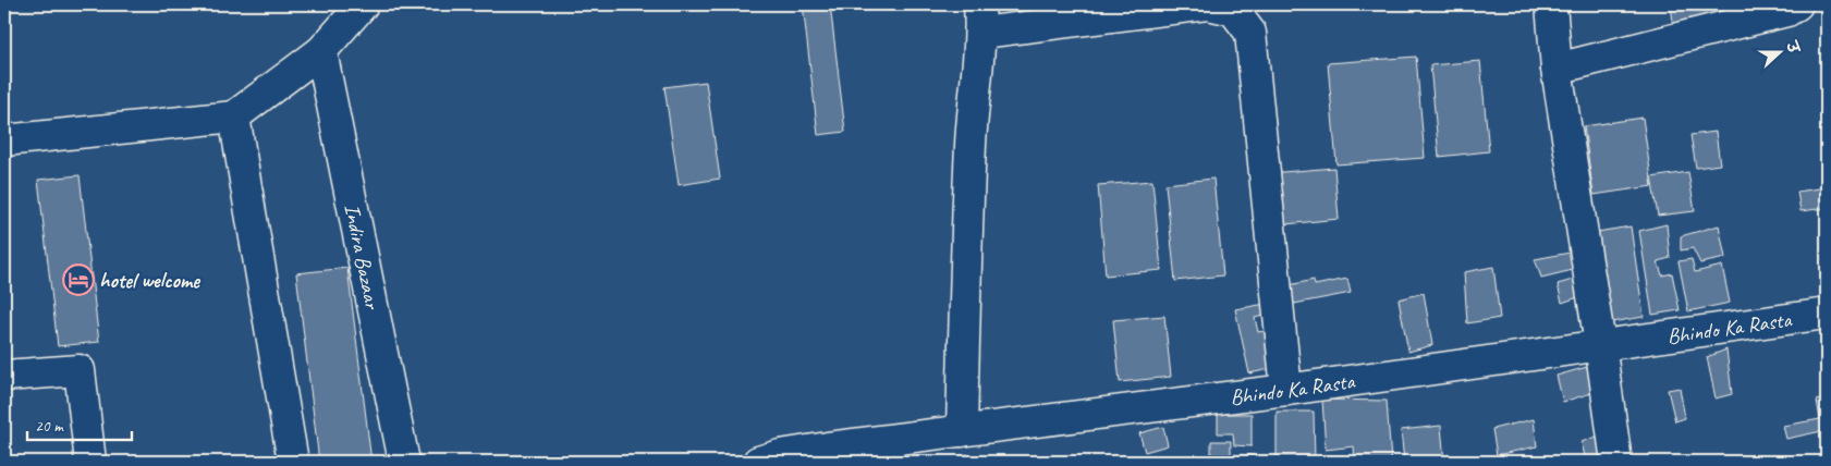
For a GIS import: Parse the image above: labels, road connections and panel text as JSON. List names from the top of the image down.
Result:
{
  "streets": {
    "street": ["Indira Bazaar", "Bhindo Ka Rasta"]
  },
  "places": {
    "hotel": ["hotel welcome"]
  },
  "scale_bar": "20 m",
  "north": "right"
}
